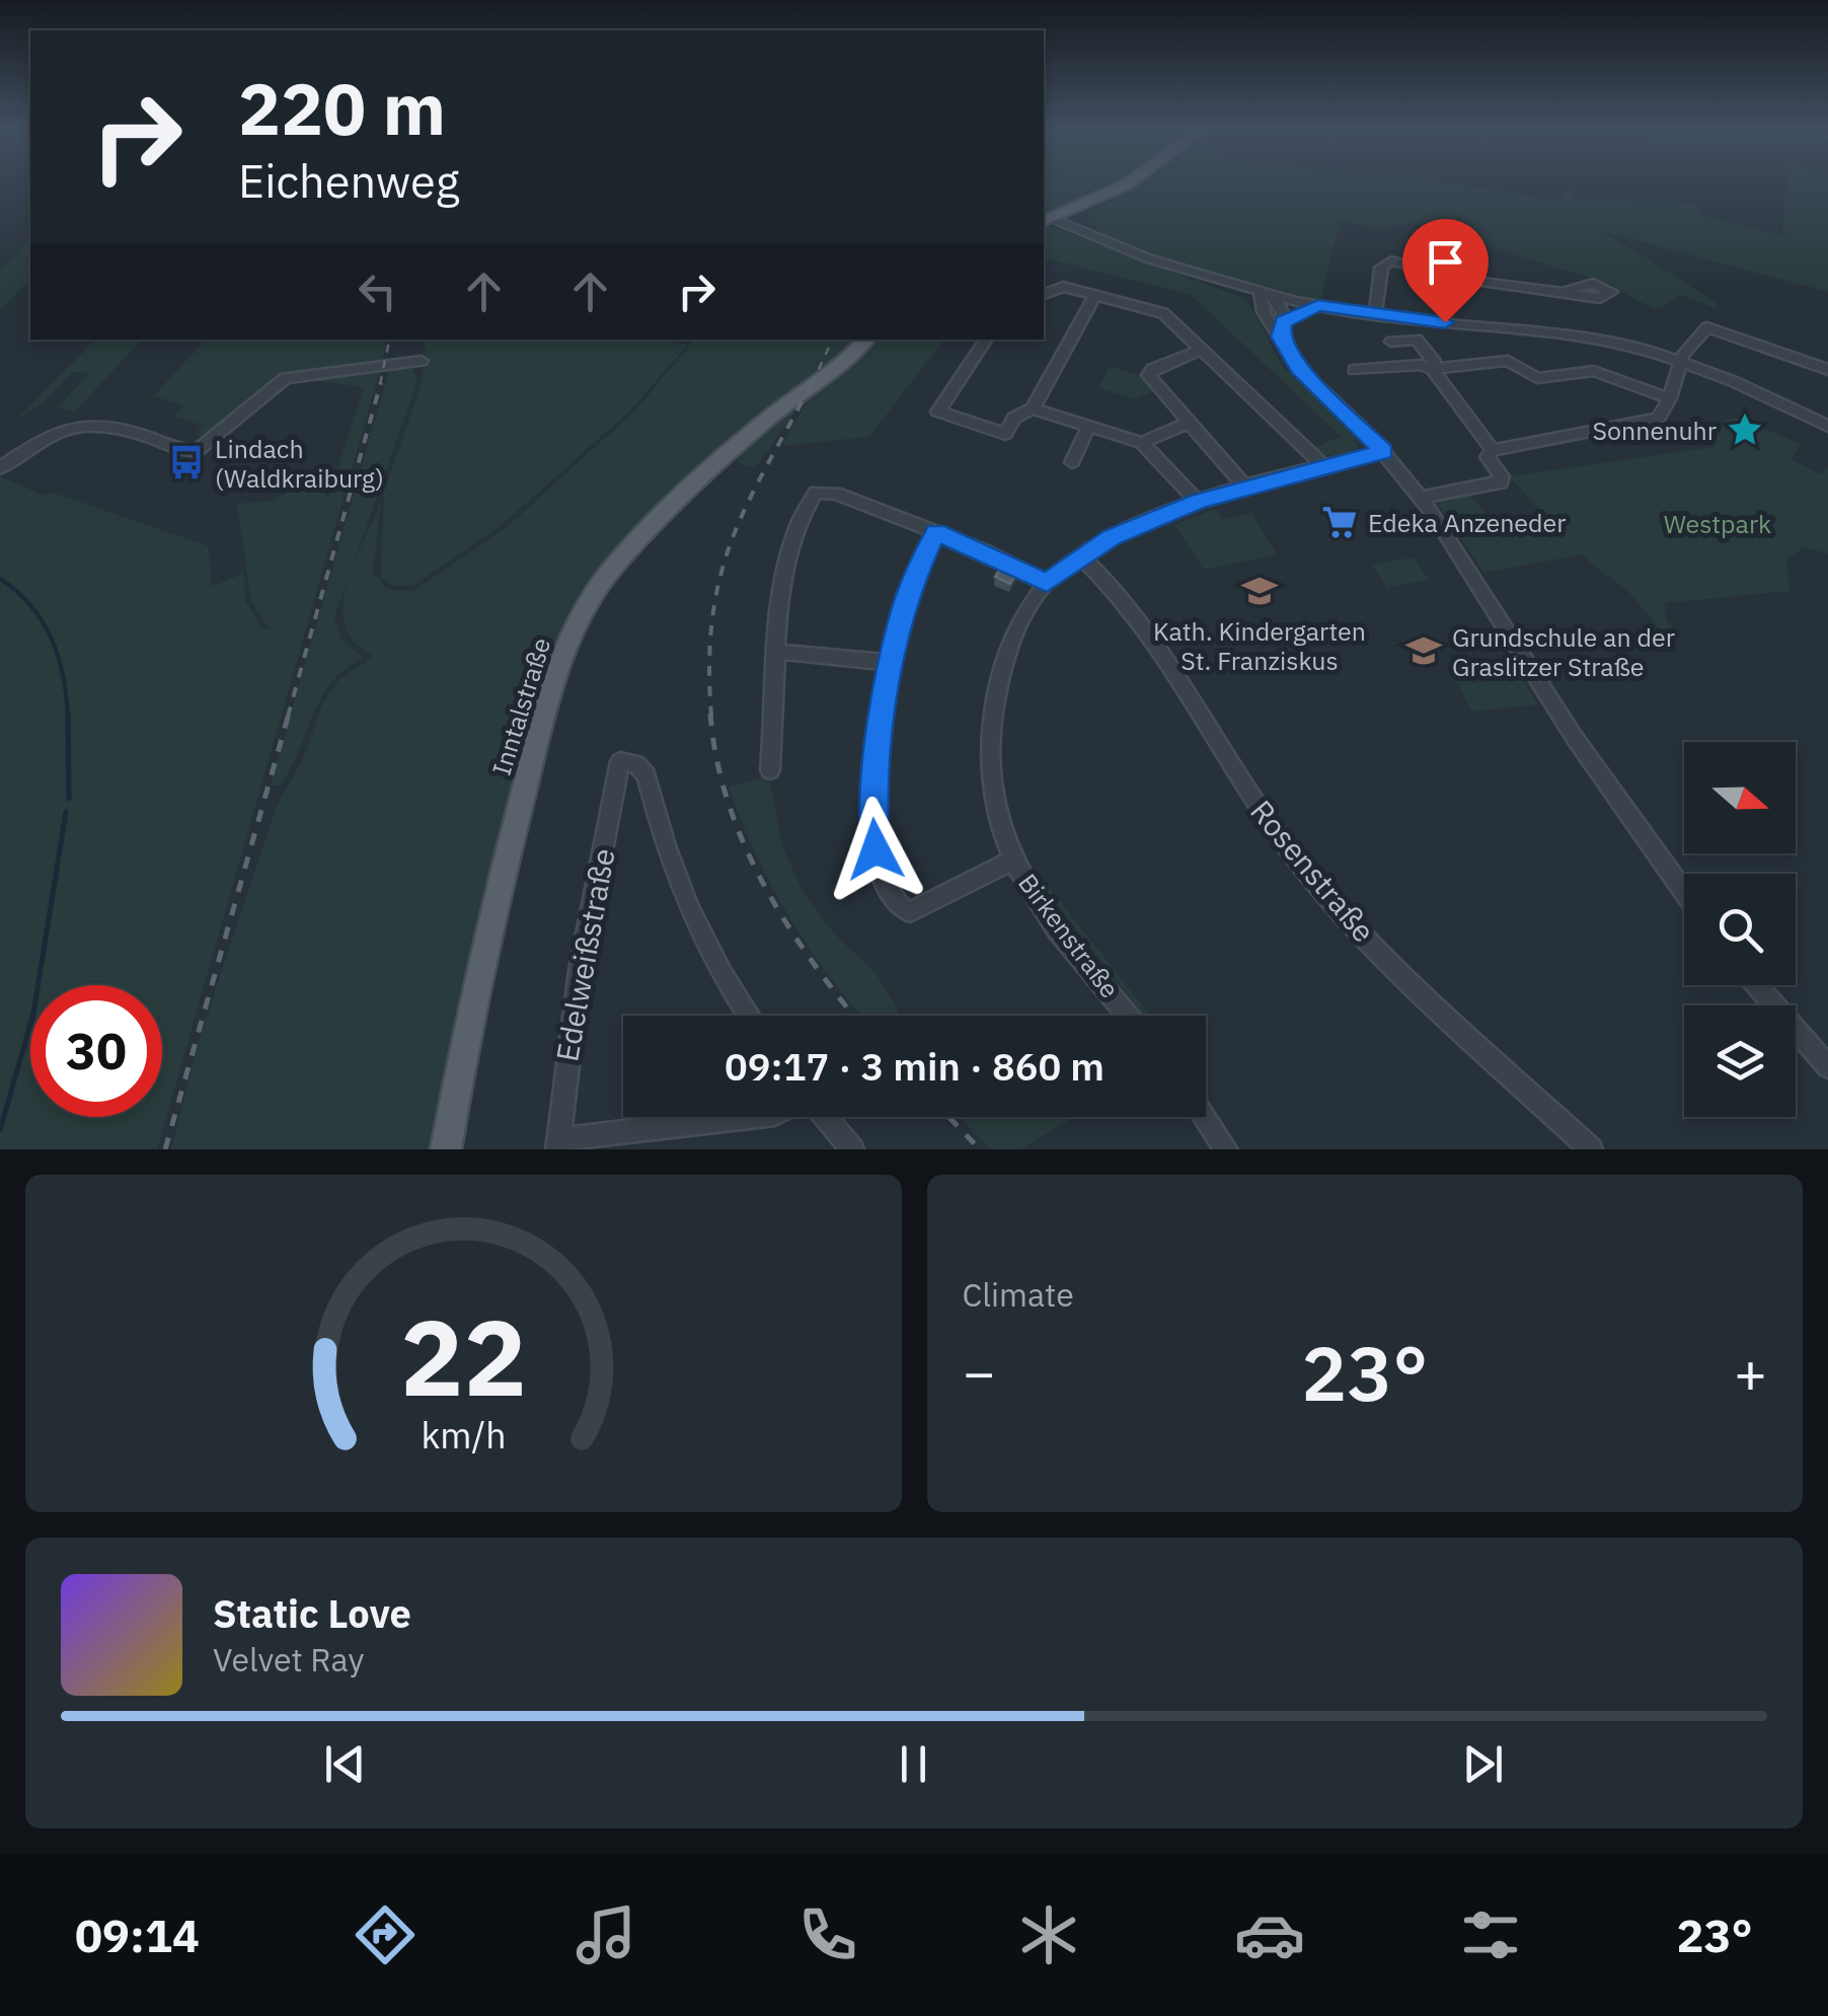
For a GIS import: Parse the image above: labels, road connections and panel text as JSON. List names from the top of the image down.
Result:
{
  "streets": {
    "main road": ["Inntalstraße"],
    "street": ["Rosenstraße", "Birkenstraße", "Edelweißstraße"]
  },
  "crossings": [
    ["Rosenstraße", "Birkenstraße"]
  ],
  "parks": ["Westpark"],
  "places": {
    "place": ["Sonnenuhr"],
    "bus stop": ["Lindach (Waldkraiburg)"],
    "supermarket": ["Edeka Anzeneder"],
    "school or university": ["Kath. Kindergarten St. Franziskus", "Grundschule an der Graslitzer Straße"]
  },
  "north": "right",
  "page": {
    "turn": ["220 m", "Eichenweg"],
    "limit": "30",
    "trip": "09:17 · 3 min · 860 m",
    "tile": "Climate",
    "heat": ["−", "23°", "+"],
    "song": ["Static Love", "Velvet Ray"],
    "tabs": ["09:14", "23°"],
    "gauge": ["22", "km/h"]
  }
}
